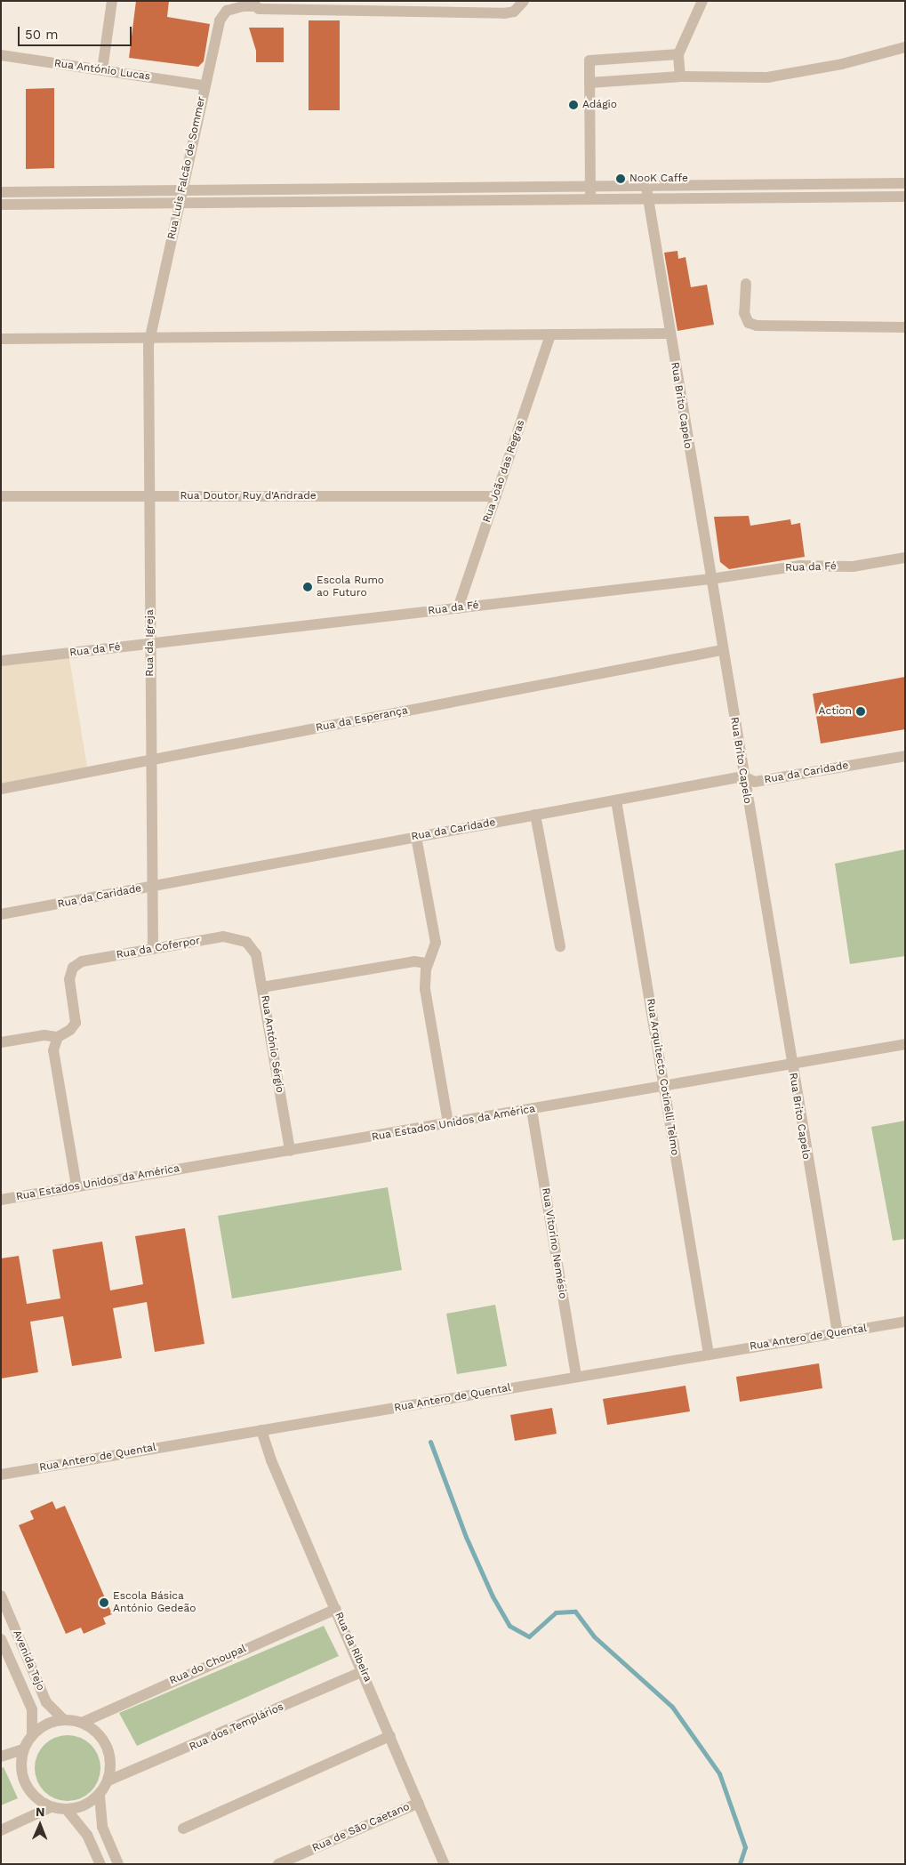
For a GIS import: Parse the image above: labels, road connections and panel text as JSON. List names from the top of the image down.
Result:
{
  "streets": {
    "street": [
      "Rua António Lucas",
      "Rua Luis Falcão de Sommer",
      "Rua Brito Capelo",
      "Rua João das Regras",
      "Rua Doutor Ruy d'Andrade",
      "Rua da Fé",
      "Rua da Igreja",
      "Rua da Esperança",
      "Rua da Caridade",
      "Rua da Coferpor",
      "Rua António Sérgio",
      "Rua Arquitecto Cotinelli Telmo",
      "Rua Estados Unidos da América",
      "Rua Vitorino Nemésio",
      "Rua Antero de Quental",
      "Rua da Ribeira",
      "Avenida Tejo",
      "Rua do Choupal",
      "Rua dos Templários",
      "Rua de São Caetano"
    ]
  },
  "crossings": [
    ["Rua António Lucas", "Rua Luis Falcão de Sommer"],
    ["Rua Luis Falcão de Sommer", "Rua da Igreja"],
    ["Rua Brito Capelo", "Rua da Fé"],
    ["Rua Brito Capelo", "Rua da Esperança"],
    ["Rua Brito Capelo", "Rua da Caridade"],
    ["Rua Brito Capelo", "Rua Estados Unidos da América"],
    ["Rua Brito Capelo", "Rua Antero de Quental"],
    ["Rua João das Regras", "Rua Doutor Ruy d'Andrade"],
    ["Rua João das Regras", "Rua da Fé"],
    ["Rua Doutor Ruy d'Andrade", "Rua da Igreja"],
    ["Rua da Fé", "Rua da Igreja"],
    ["Rua da Igreja", "Rua da Esperança"],
    ["Rua da Igreja", "Rua da Caridade"],
    ["Rua da Igreja", "Rua da Coferpor"],
    ["Rua da Caridade", "Rua Arquitecto Cotinelli Telmo"],
    ["Rua da Coferpor", "Rua António Sérgio"],
    ["Rua António Sérgio", "Rua Estados Unidos da América"],
    ["Rua Arquitecto Cotinelli Telmo", "Rua Estados Unidos da América"],
    ["Rua Arquitecto Cotinelli Telmo", "Rua Antero de Quental"],
    ["Rua Estados Unidos da América", "Rua Vitorino Nemésio"],
    ["Rua Vitorino Nemésio", "Rua Antero de Quental"],
    ["Rua Antero de Quental", "Rua da Ribeira"],
    ["Rua da Ribeira", "Rua do Choupal"],
    ["Rua da Ribeira", "Rua dos Templários"],
    ["Rua da Ribeira", "Rua de São Caetano"],
    ["Avenida Tejo", "Rua do Choupal"],
    ["Avenida Tejo", "Rua dos Templários"],
    ["Rua do Choupal", "Rua dos Templários"]
  ],
  "places": [
    "Adágio",
    "NooK Caffe",
    "Escola Rumo ao Futuro",
    "Action",
    "Escola Básica António Gedeão"
  ],
  "scale_bar": "50 m",
  "north": "top"
}
